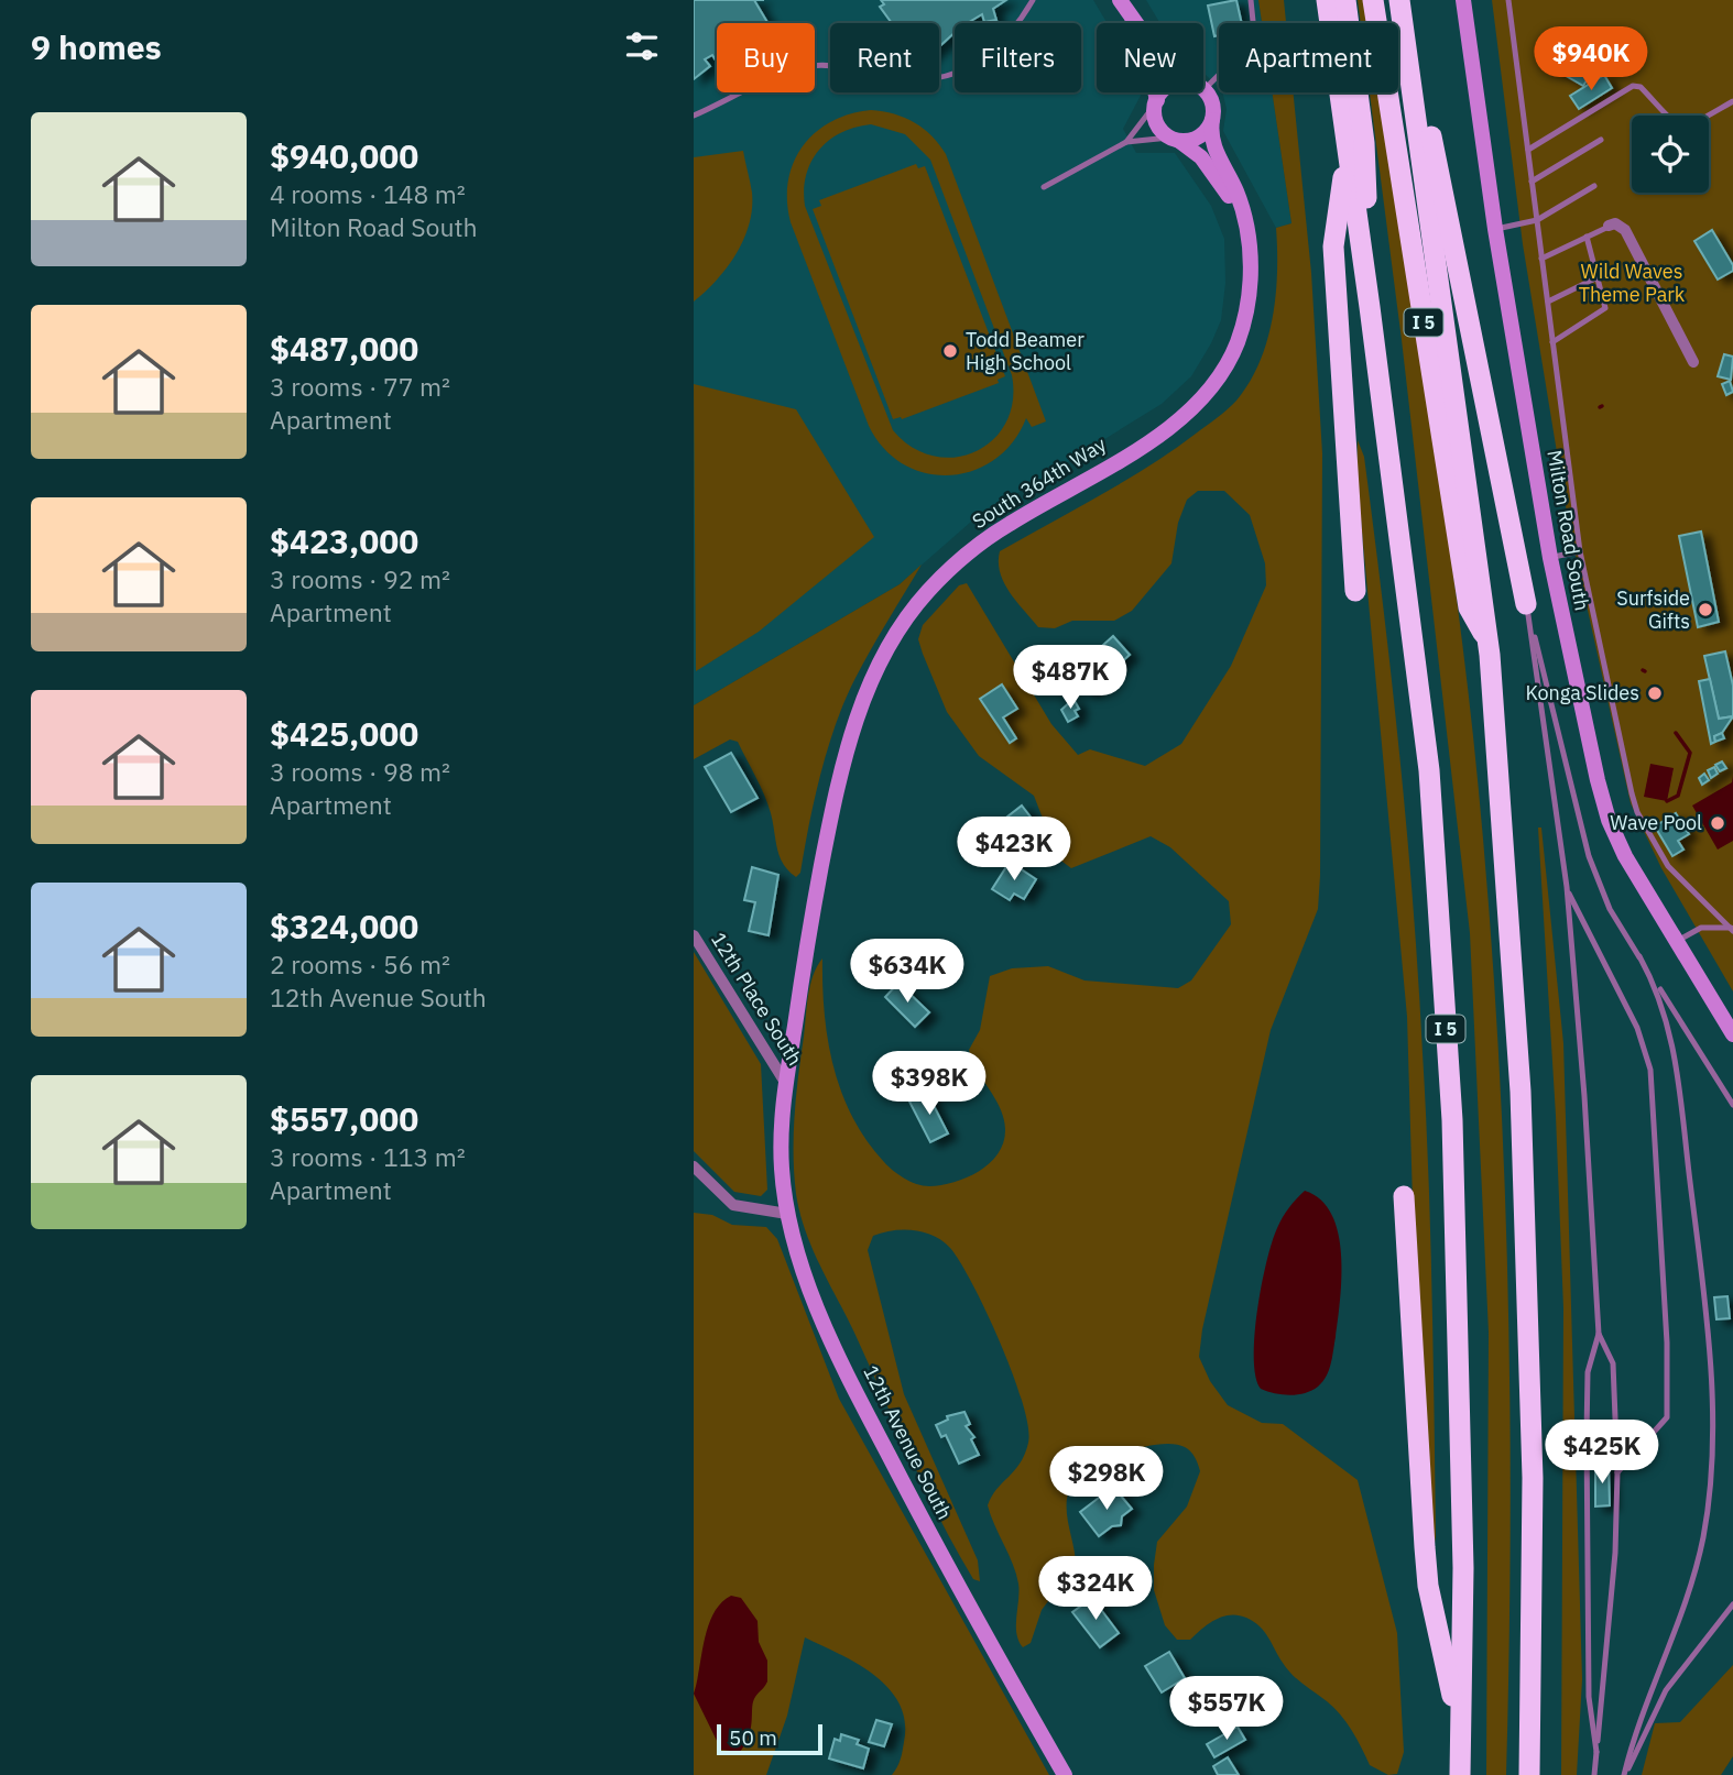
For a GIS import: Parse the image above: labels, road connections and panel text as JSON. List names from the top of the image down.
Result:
{
  "streets": {
    "highway": ["I 5"],
    "street": [
      "South 364th Way",
      "Milton Road South",
      "12th Place South",
      "12th Avenue South"
    ]
  },
  "crossings": [
    ["South 364th Way", "12th Place South"],
    ["South 364th Way", "12th Avenue South"]
  ],
  "parks": ["Wild Waves Theme Park"],
  "places": [
    "Todd Beamer High School",
    "Surfside Gifts",
    "Konga Slides",
    "Wave Pool"
  ],
  "scale_bar": "50 m",
  "page": {
    "heading": "9 homes",
    "chip": [
      "Buy",
      "Rent",
      "Filters",
      "New",
      "Apartment"
    ],
    "price": [
      "$940K",
      "$487K",
      "$423K",
      "$634K",
      "$398K",
      "$425K",
      "$298K",
      "$324K",
      "$557K"
    ],
    "list": [
      {
        "name": "$940,000",
        "note": "4 rooms · 148 m² · Milton Road South"
      },
      {
        "name": "$487,000",
        "note": "3 rooms · 77 m² · Apartment"
      },
      {
        "name": "$423,000",
        "note": "3 rooms · 92 m² · Apartment"
      },
      {
        "name": "$425,000",
        "note": "3 rooms · 98 m² · Apartment"
      },
      {
        "name": "$324,000",
        "note": "2 rooms · 56 m² · 12th Avenue South"
      },
      {
        "name": "$557,000",
        "note": "3 rooms · 113 m² · Apartment"
      }
    ],
    "scale": "50 m"
  }
}
